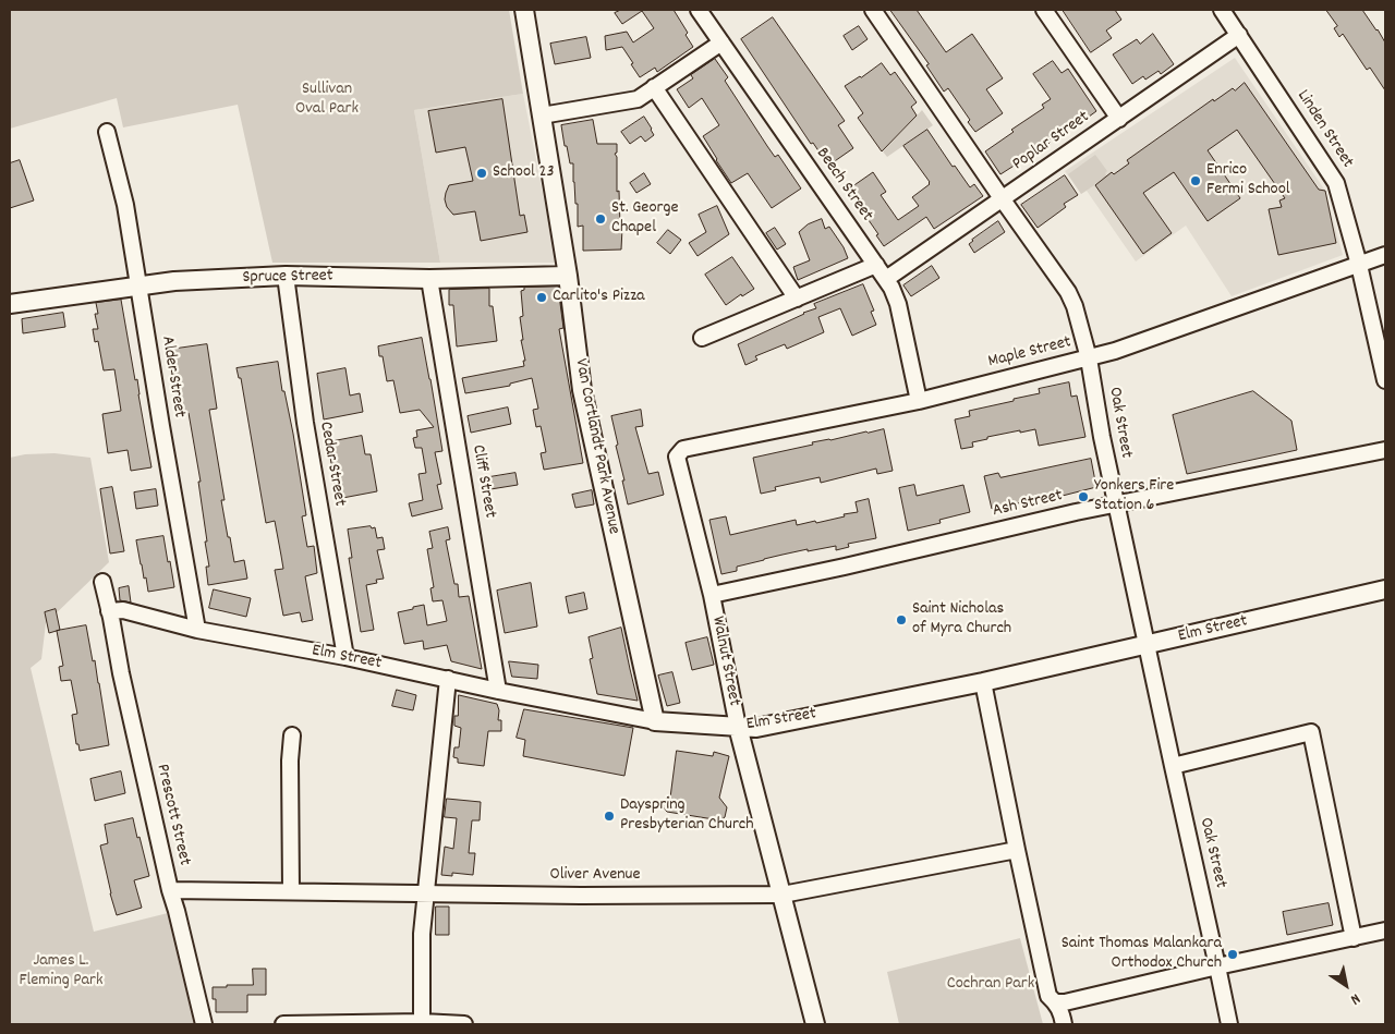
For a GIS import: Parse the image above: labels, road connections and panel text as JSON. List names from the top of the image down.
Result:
{
  "streets": {
    "street": [
      "Linden Street",
      "Poplar Street",
      "Beech Street",
      "Spruce Street",
      "Maple Street",
      "Alder Street",
      "Oak Street",
      "Van Cortlandt Park Avenue",
      "Cedar Street",
      "Cliff Street",
      "Ash Street",
      "Elm Street",
      "Walnut Street",
      "Prescott Street",
      "Oliver Avenue"
    ]
  },
  "crossings": [
    ["Linden Street", "Poplar Street"],
    ["Linden Street", "Maple Street"],
    ["Poplar Street", "Beech Street"],
    ["Poplar Street", "Oak Street"],
    ["Beech Street", "Maple Street"],
    ["Spruce Street", "Alder Street"],
    ["Spruce Street", "Van Cortlandt Park Avenue"],
    ["Spruce Street", "Cedar Street"],
    ["Spruce Street", "Cliff Street"],
    ["Maple Street", "Oak Street"],
    ["Maple Street", "Walnut Street"],
    ["Alder Street", "Elm Street"],
    ["Oak Street", "Ash Street"],
    ["Oak Street", "Elm Street"],
    ["Van Cortlandt Park Avenue", "Elm Street"],
    ["Cedar Street", "Elm Street"],
    ["Cliff Street", "Elm Street"],
    ["Ash Street", "Walnut Street"],
    ["Elm Street", "Walnut Street"],
    ["Elm Street", "Prescott Street"],
    ["Walnut Street", "Oliver Avenue"],
    ["Prescott Street", "Oliver Avenue"]
  ],
  "parks": ["Sullivan Oval Park", "James L. Fleming Park", "Cochran Park"],
  "places": [
    "School 23",
    "Enrico Fermi School",
    "St. George Chapel",
    "Carlito's Pizza",
    "Yonkers Fire Station 6",
    "Saint Nicholas of Myra Church",
    "Dayspring Presbyterian Church",
    "Saint Thomas Malankara Orthodox Church"
  ],
  "north": "bottom right"
}
